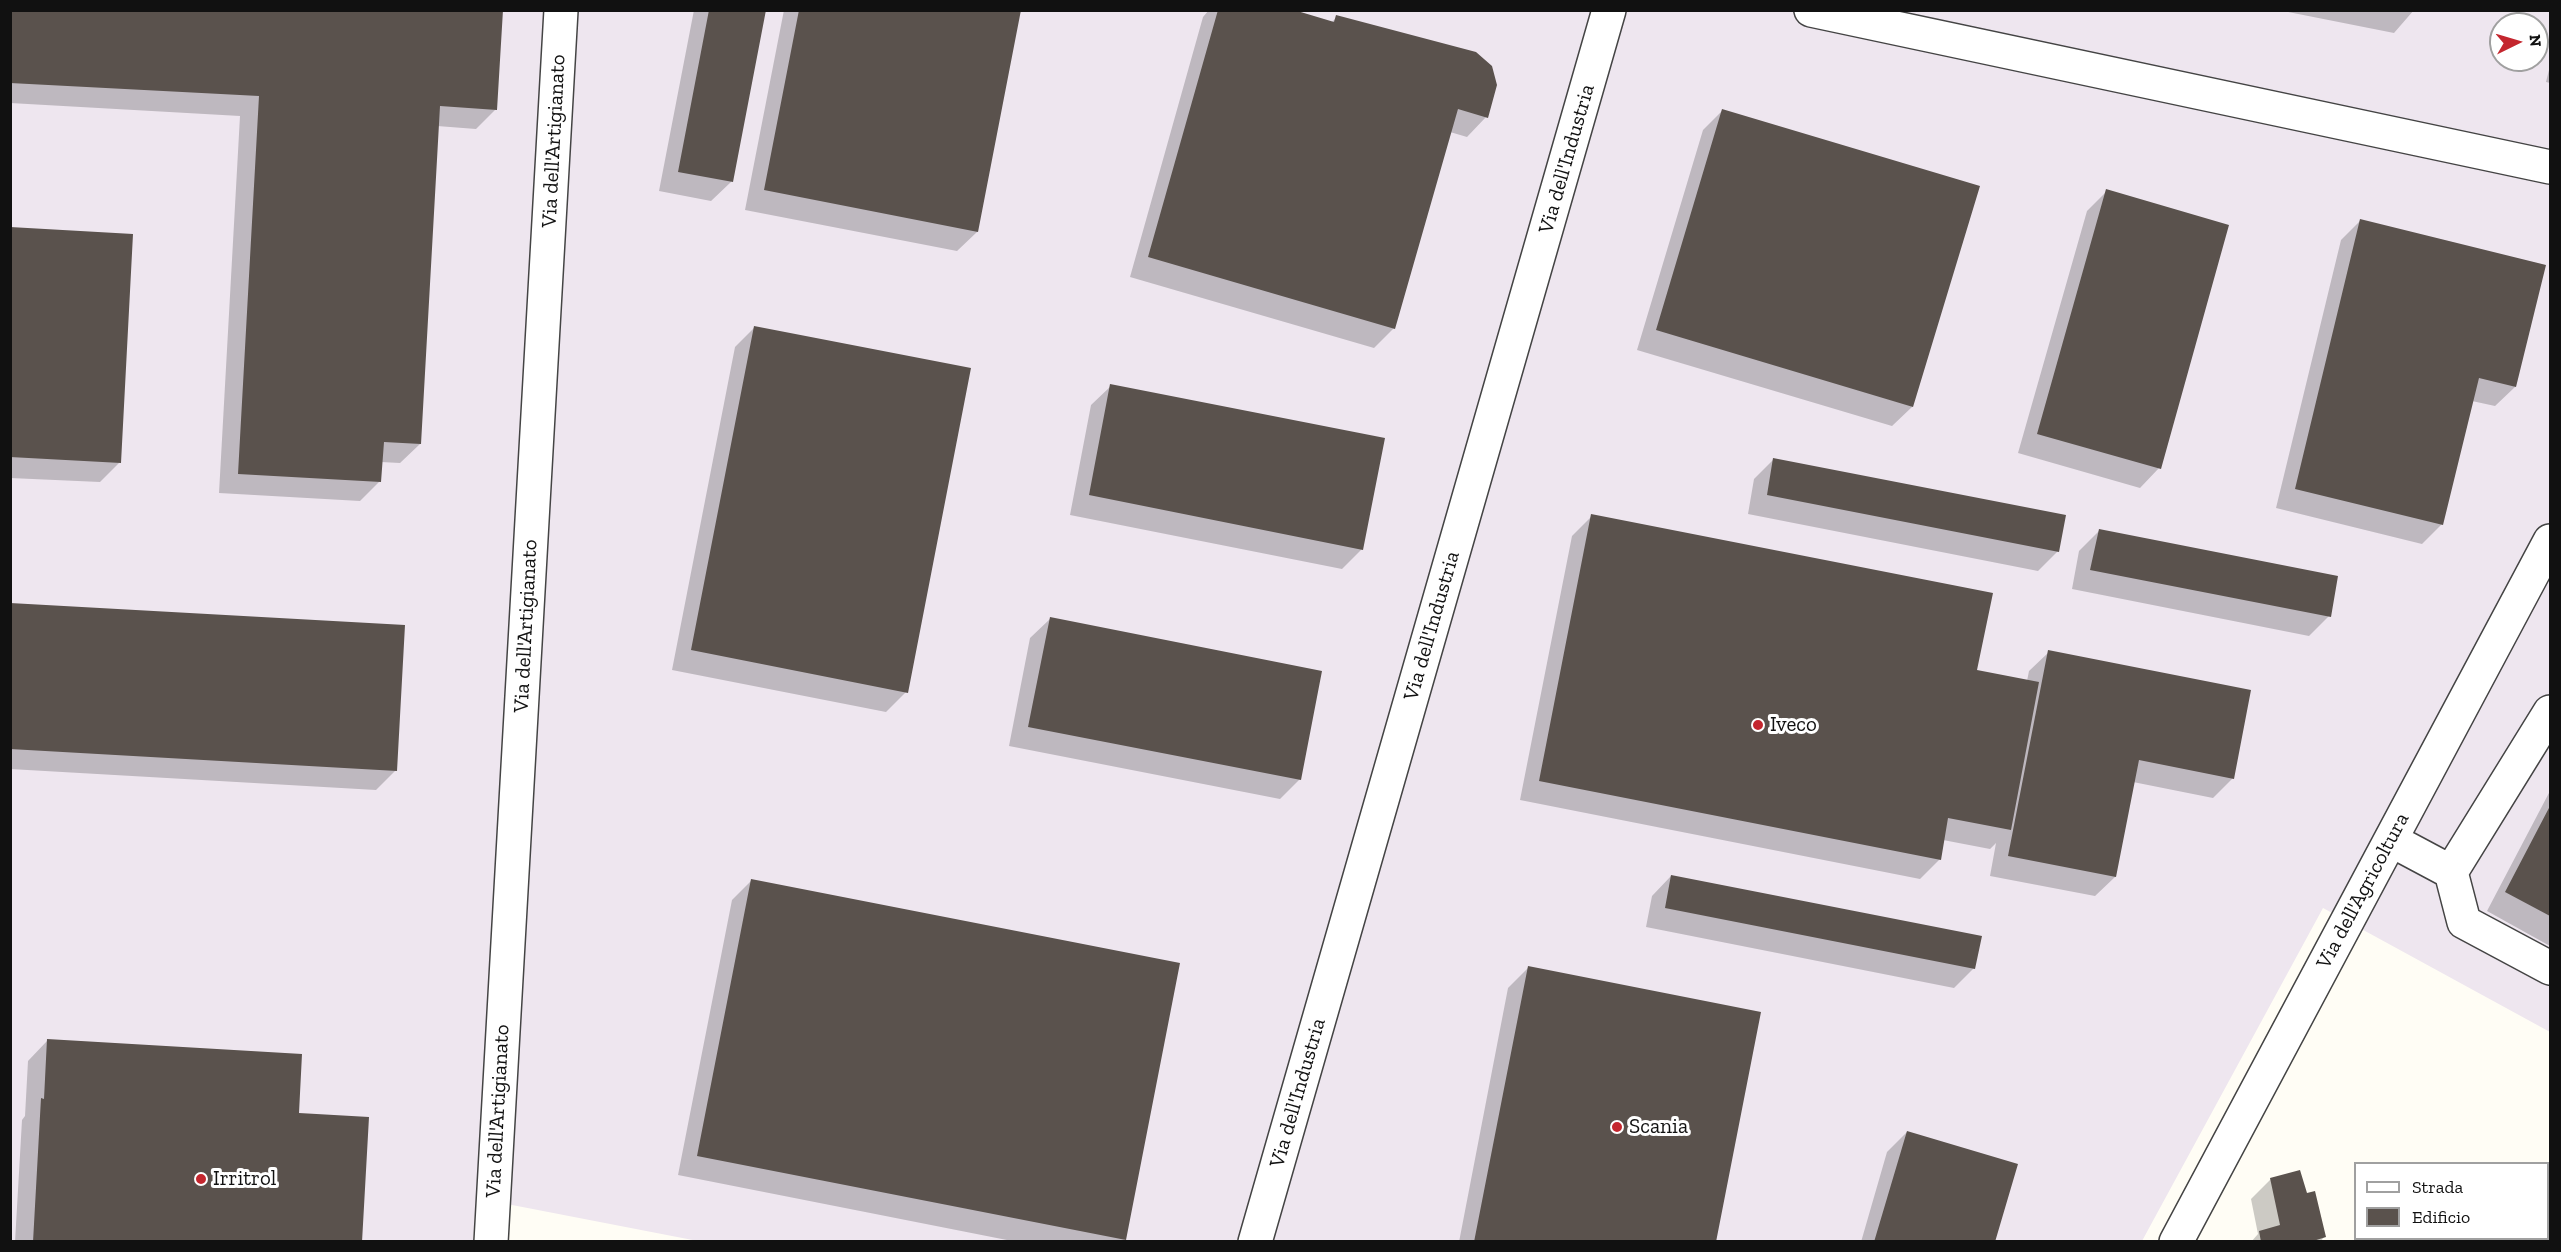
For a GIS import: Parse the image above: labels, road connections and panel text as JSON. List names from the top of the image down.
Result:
{
  "streets": {
    "street": ["Via dell'Artigianato", "Via dell'Industria", "Via dell'Agricoltura"]
  },
  "places": ["Iveco", "Scania", "Irritrol"],
  "legend": ["Strada", "Edificio"],
  "north": "right"
}
